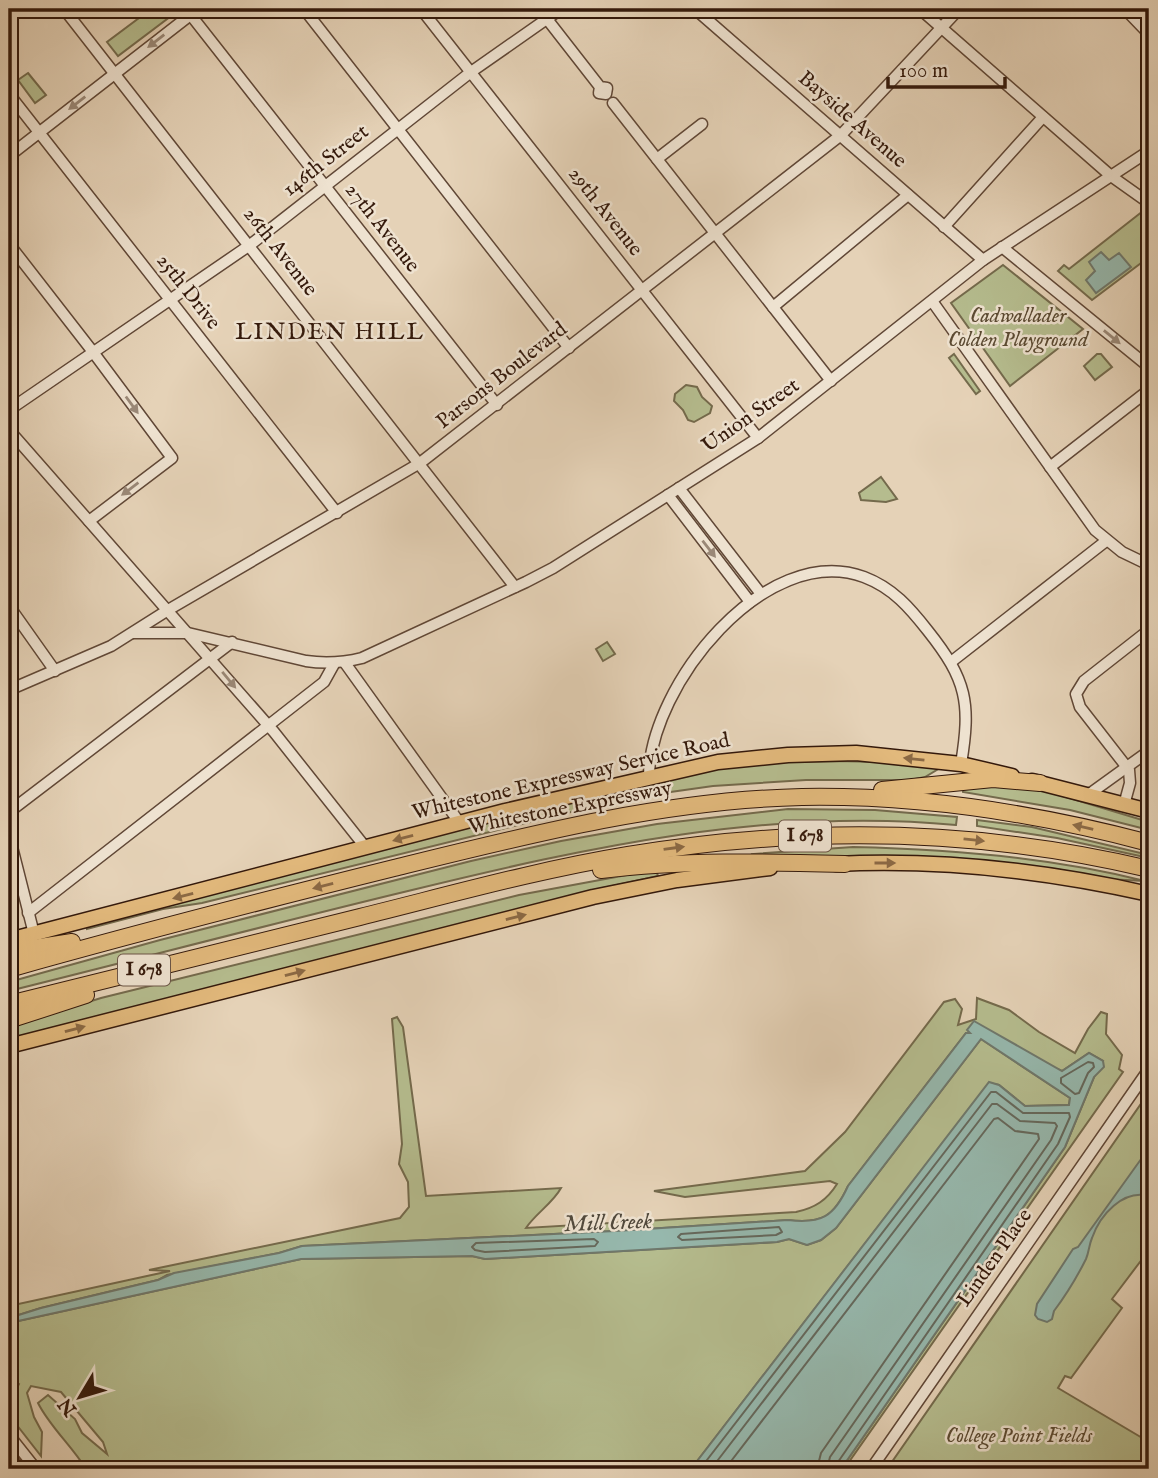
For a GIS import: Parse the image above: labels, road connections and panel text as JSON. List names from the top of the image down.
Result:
{
  "streets": {
    "highway": ["Whitestone Expressway", "I 678"],
    "main road": ["Whitestone Expressway Service Road"],
    "street": [
      "Bayside Avenue",
      "146th Street",
      "29th Avenue",
      "27th Avenue",
      "26th Avenue",
      "25th Drive",
      "Parsons Boulevard",
      "Union Street",
      "Linden Place"
    ]
  },
  "crossings": [
    ["Bayside Avenue", "Parsons Boulevard"],
    ["Bayside Avenue", "Union Street"],
    ["146th Street", "29th Avenue"],
    ["146th Street", "27th Avenue"],
    ["146th Street", "26th Avenue"],
    ["146th Street", "25th Drive"],
    ["29th Avenue", "Parsons Boulevard"],
    ["29th Avenue", "Union Street"],
    ["27th Avenue", "Parsons Boulevard"],
    ["26th Avenue", "Parsons Boulevard"],
    ["26th Avenue", "Union Street"],
    ["25th Drive", "Parsons Boulevard"]
  ],
  "districts": ["LINDEN HILL"],
  "water": ["Mill Creek"],
  "parks": ["Cadwallader Colden Playground", "College Point Fields"],
  "scale_bar": "100 m",
  "north": "bottom left"
}
